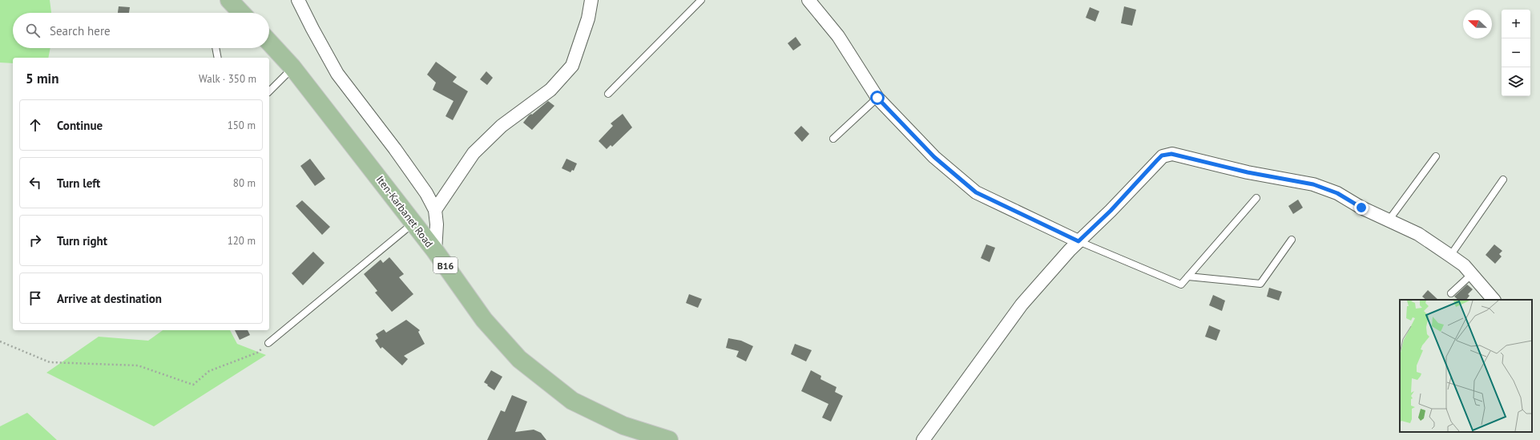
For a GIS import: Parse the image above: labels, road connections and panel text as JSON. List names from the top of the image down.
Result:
{
  "streets": {
    "main road": ["Iten-Karbanet Road", "B16"]
  },
  "north": "left",
  "page": {
    "map_buttons": ["+", "−"],
    "search": "Search here",
    "heading": ["5 min", "Walk · 350 m"],
    "list": [
      ["Continue", "150 m"],
      ["Turn left", "80 m"],
      ["Turn right", "120 m"],
      "Arrive at destination"
    ]
  }
}
